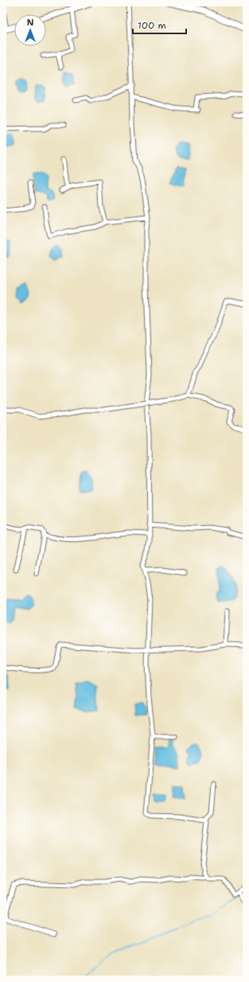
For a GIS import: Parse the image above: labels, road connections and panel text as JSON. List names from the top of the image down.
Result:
{
  "scale_bar": "100 m",
  "north": "top"
}
